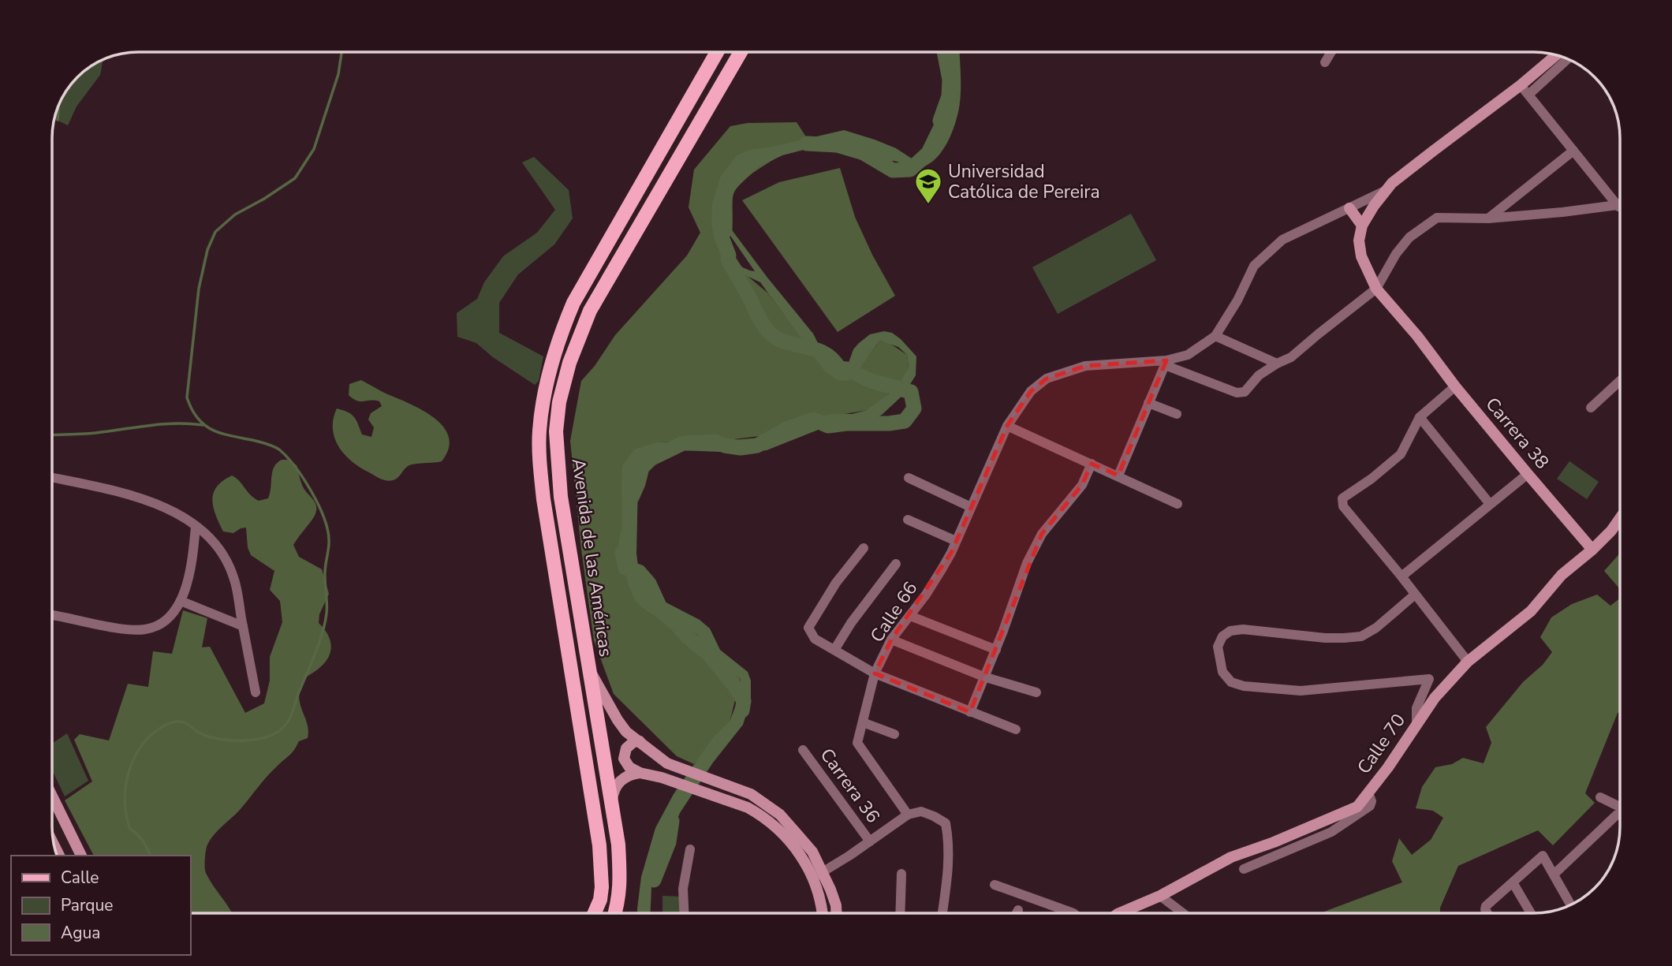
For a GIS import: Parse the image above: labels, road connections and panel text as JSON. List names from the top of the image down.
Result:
{
  "streets": {
    "main road": ["Carrera 38", "Avenida de las Américas", "Calle 70"],
    "street": ["Calle 66", "Carrera 36"]
  },
  "crossings": [
    ["Carrera 38", "Calle 70"]
  ],
  "places": {
    "school or university": ["Universidad Católica de Pereira"]
  },
  "legend": ["Calle", "Parque", "Agua"]
}
